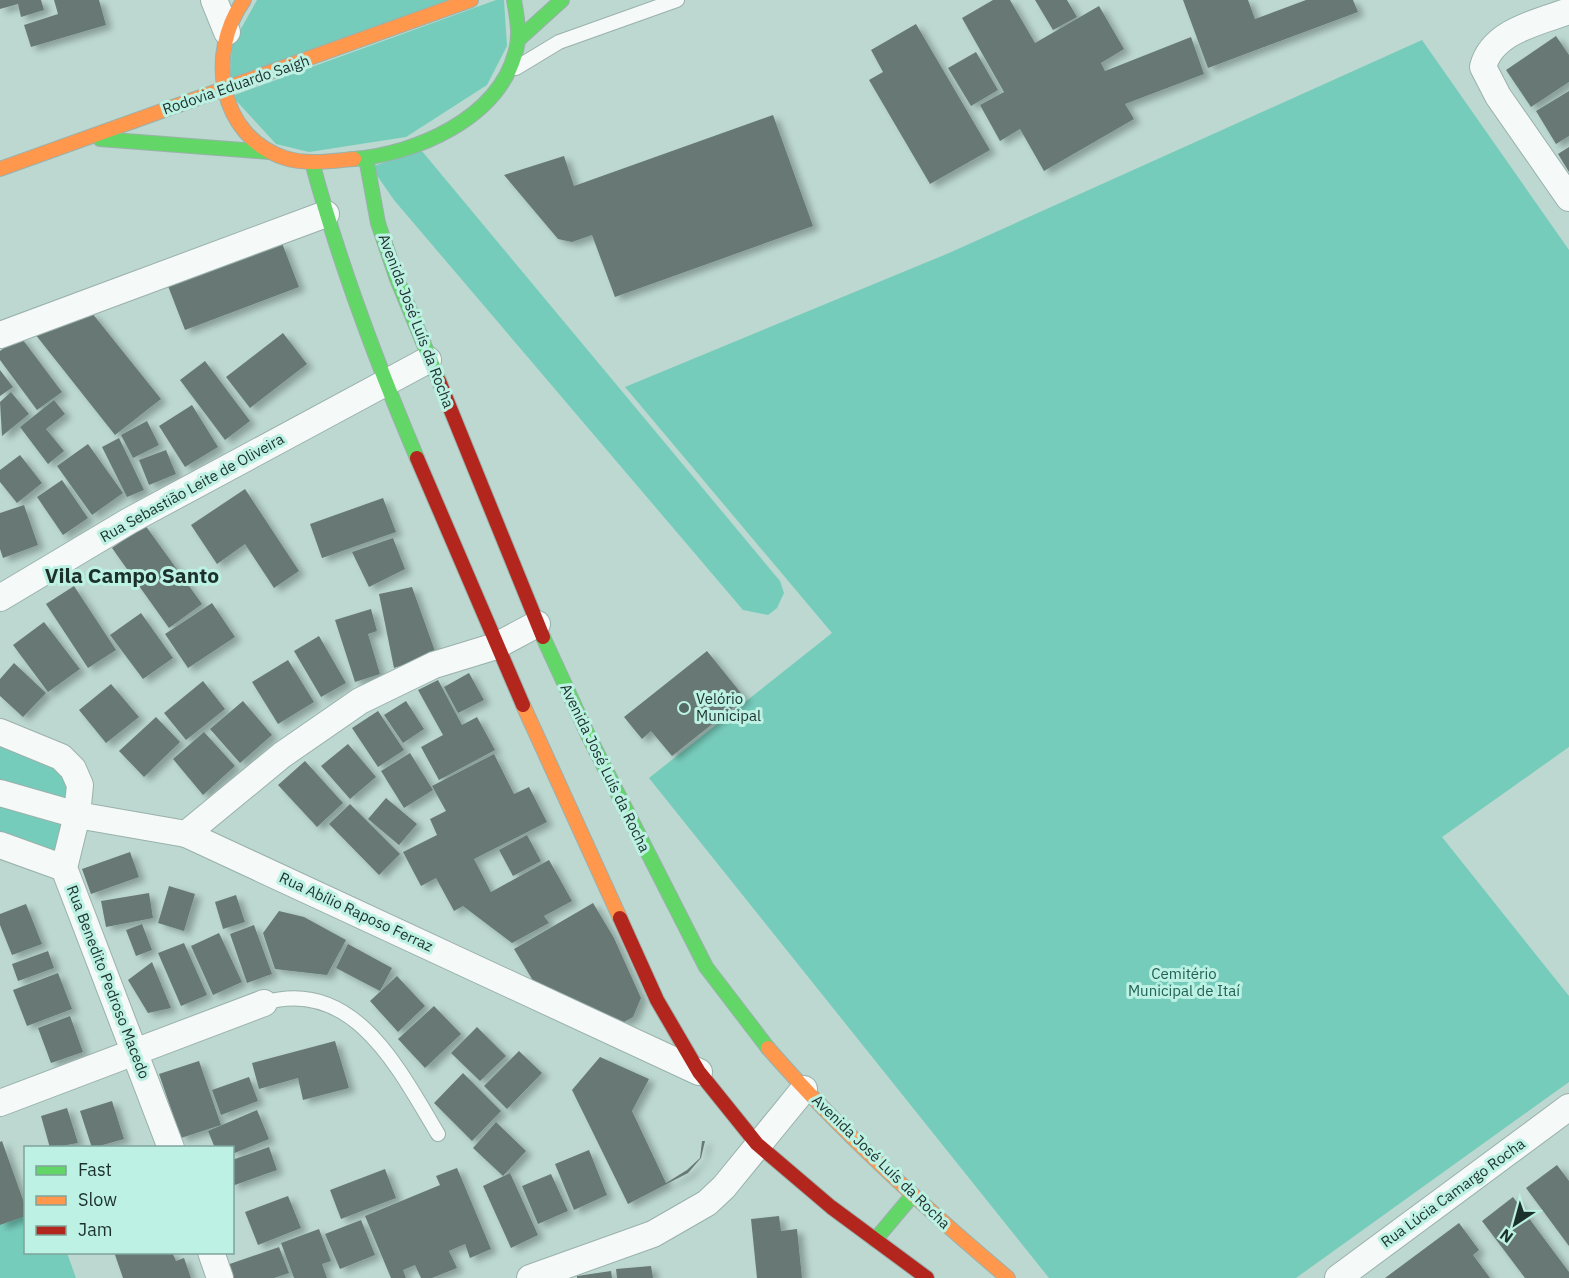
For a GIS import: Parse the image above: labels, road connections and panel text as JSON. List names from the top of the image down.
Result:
{
  "streets": {
    "main road": ["Rodovia Eduardo Saigh", "Avenida José Luís da Rocha"],
    "street": [
      "Rua Sebastião Leite de Oliveira",
      "Rua Abílio Raposo Ferraz",
      "Rua Benedito Pedroso Macedo",
      "Rua Lúcia Camargo Rocha"
    ]
  },
  "crossings": [
    ["Avenida José Luís da Rocha", "Rua Sebastião Leite de Oliveira"],
    ["Rua Abílio Raposo Ferraz", "Rua Benedito Pedroso Macedo"]
  ],
  "districts": ["Vila Campo Santo"],
  "parks": ["Cemitério Municipal de Itaí"],
  "places": ["Velório Municipal"],
  "legend": ["Fast", "Slow", "Jam"],
  "north": "bottom left"
}
